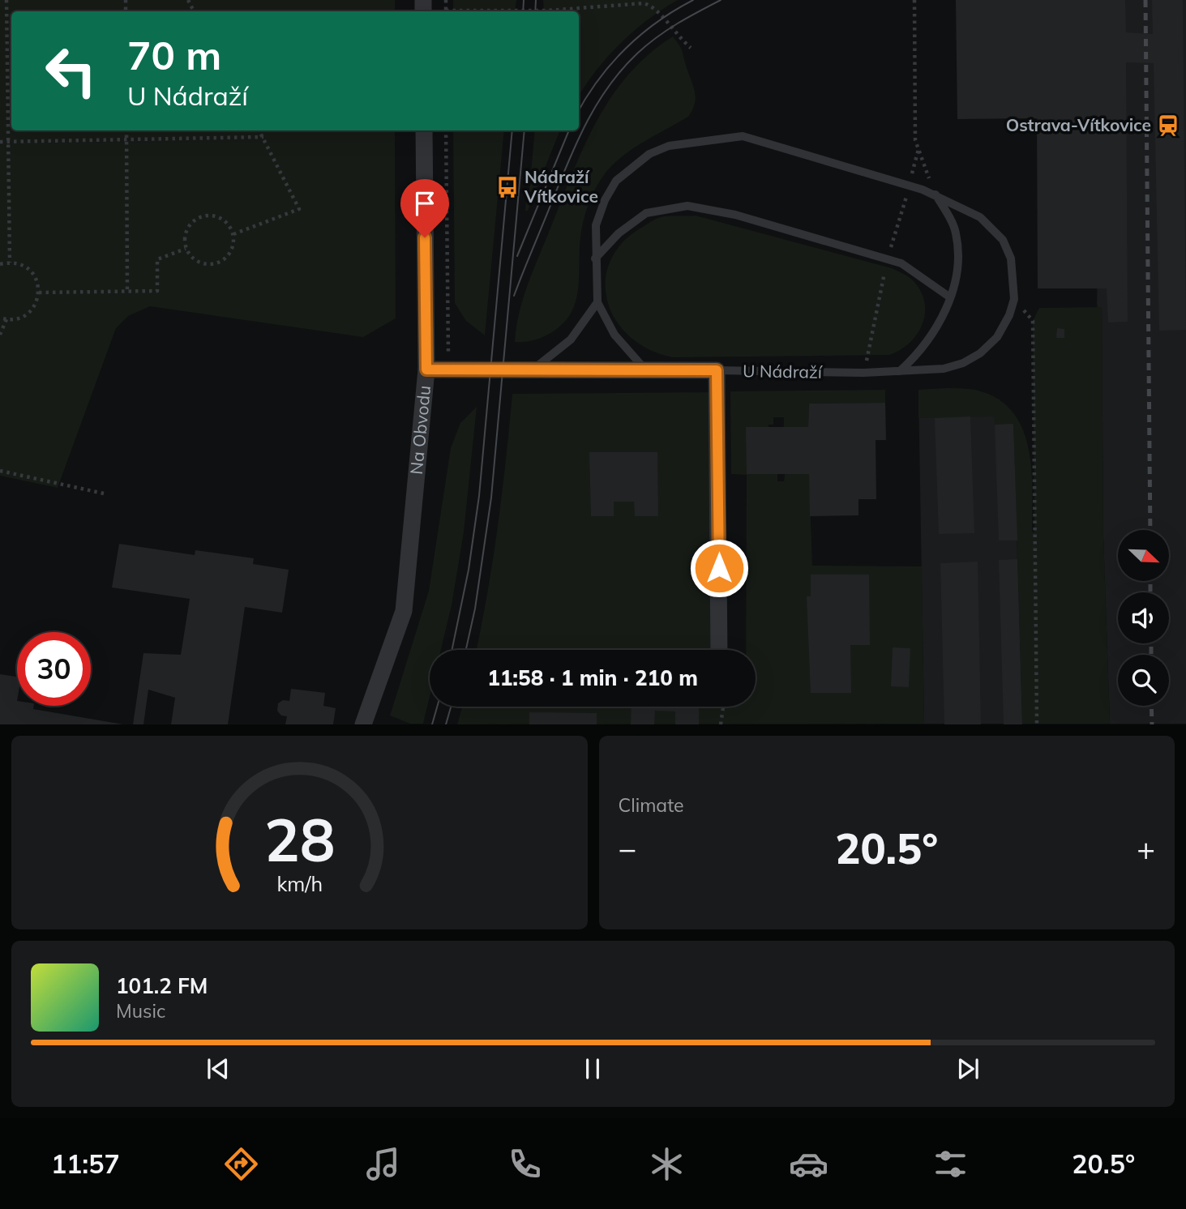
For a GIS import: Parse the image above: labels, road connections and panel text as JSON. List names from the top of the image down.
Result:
{
  "streets": {
    "street": ["U Nádraží", "Na Obvodu"]
  },
  "crossings": [
    ["U Nádraží", "Na Obvodu"]
  ],
  "places": {
    "station": ["Ostrava-Vítkovice"],
    "bus stop": ["Nádraží Vítkovice"]
  },
  "north": "bottom right",
  "page": {
    "turn": ["70 m", "U Nádraží"],
    "limit": "30",
    "trip": "11:58 · 1 min · 210 m",
    "tile": "Climate",
    "heat": ["−", "20.5°", "+"],
    "song": ["101.2 FM", "Music"],
    "tabs": ["11:57", "20.5°"],
    "gauge": ["28", "km/h"]
  }
}
